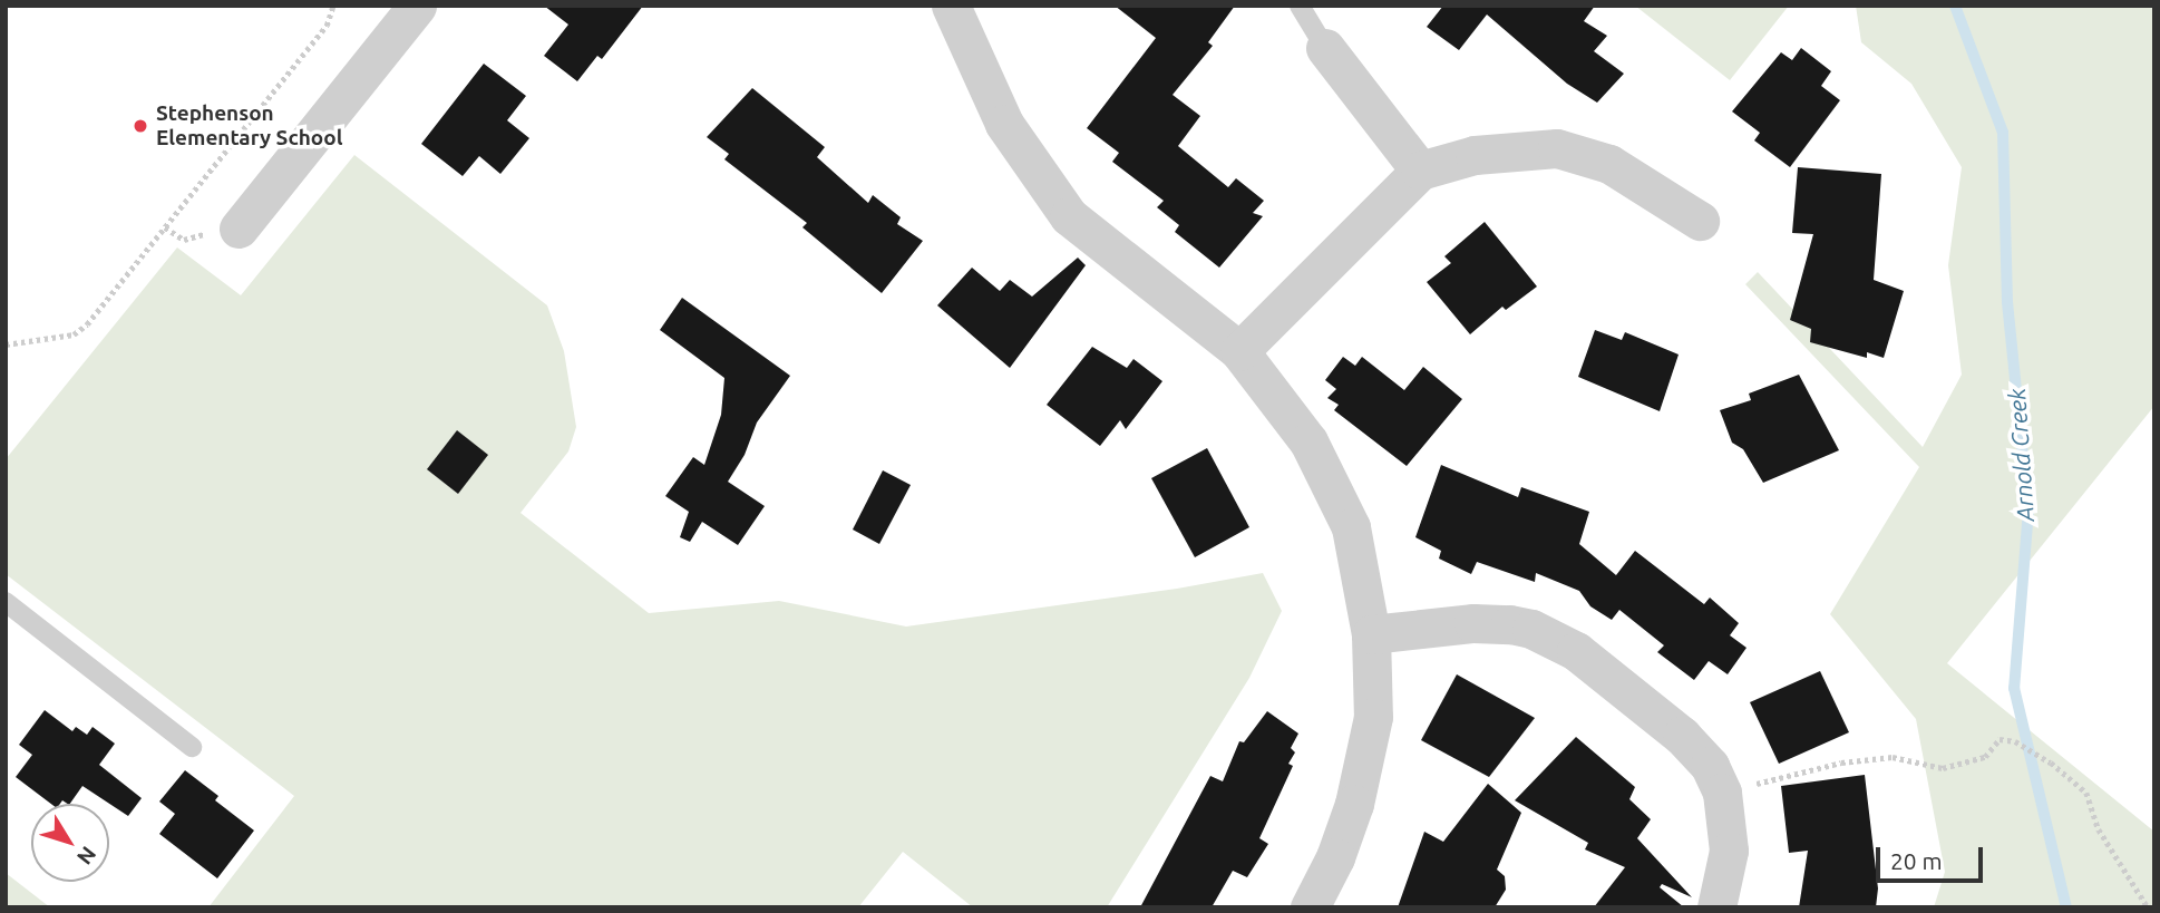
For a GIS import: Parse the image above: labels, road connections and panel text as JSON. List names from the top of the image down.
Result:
{
  "water": ["Arnold Creek"],
  "places": ["Stephenson Elementary School"],
  "scale_bar": "20 m",
  "north": "bottom right"
}
